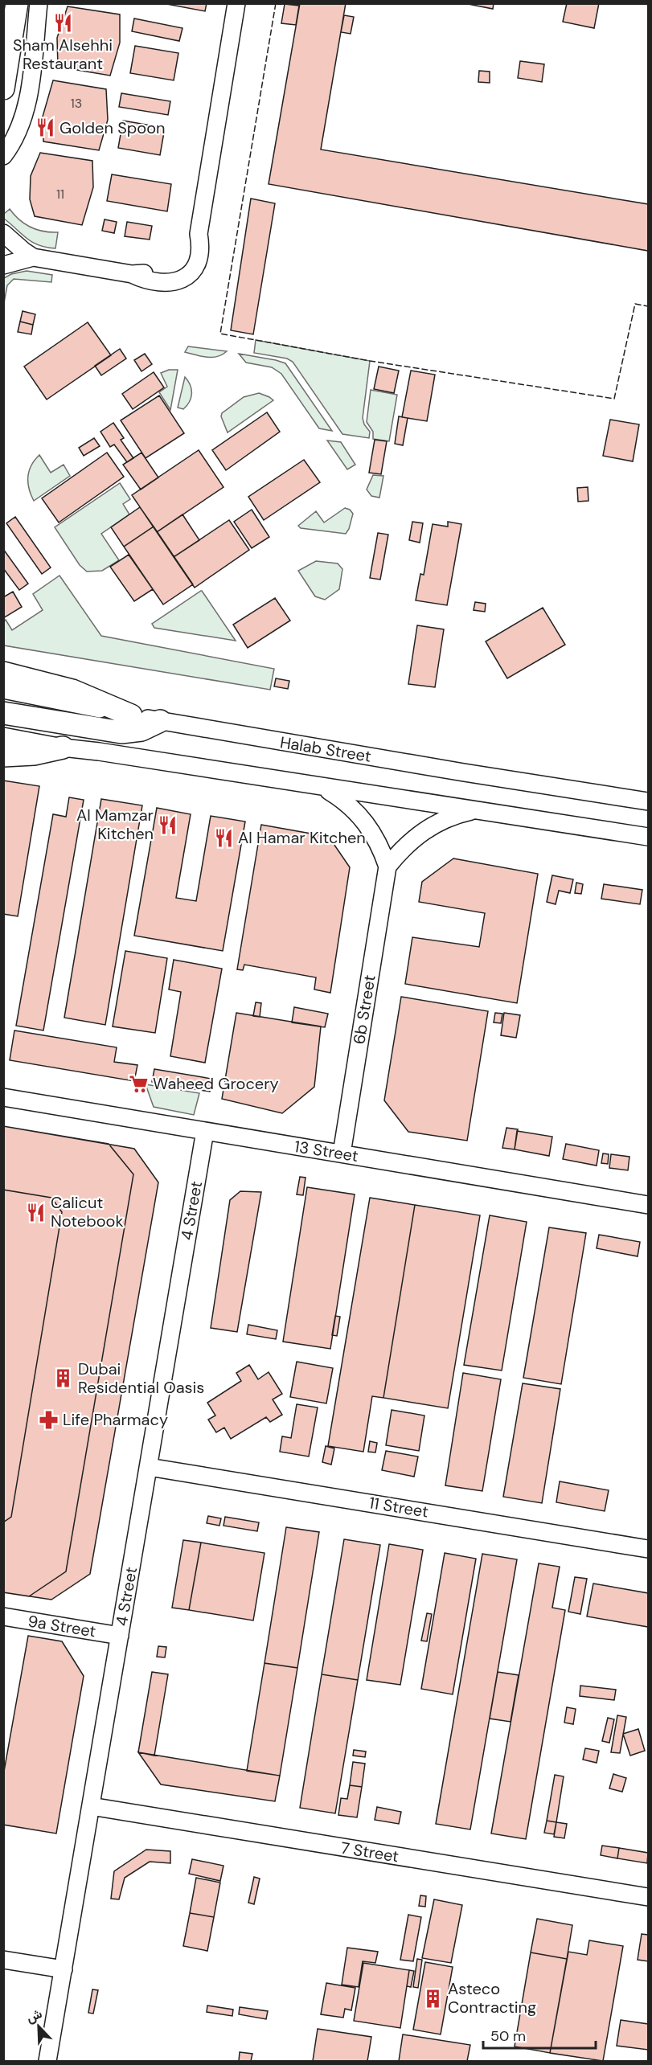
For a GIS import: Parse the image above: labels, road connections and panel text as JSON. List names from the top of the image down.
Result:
{
  "streets": {
    "street": [
      "Halab Street",
      "6b Street",
      "13 Street",
      "4 Street",
      "11 Street",
      "9a Street",
      "7 Street"
    ]
  },
  "crossings": [
    ["6b Street", "13 Street"],
    ["13 Street", "4 Street"],
    ["4 Street", "11 Street"],
    ["4 Street", "9a Street"],
    ["4 Street", "7 Street"]
  ],
  "places": {
    "restaurant": [
      "Sham Alsehhi Restaurant",
      "Golden Spoon",
      "Al Mamzar Kitchen",
      "Al Hamar Kitchen",
      "Calicut Notebook"
    ],
    "supermarket": ["Waheed Grocery"],
    "building": ["Dubai Residential Oasis", "Asteco Contracting"],
    "pharmacy": ["Life Pharmacy"]
  },
  "house_numbers": ["13", "11"],
  "scale_bar": "50 m",
  "north": "top left"
}
